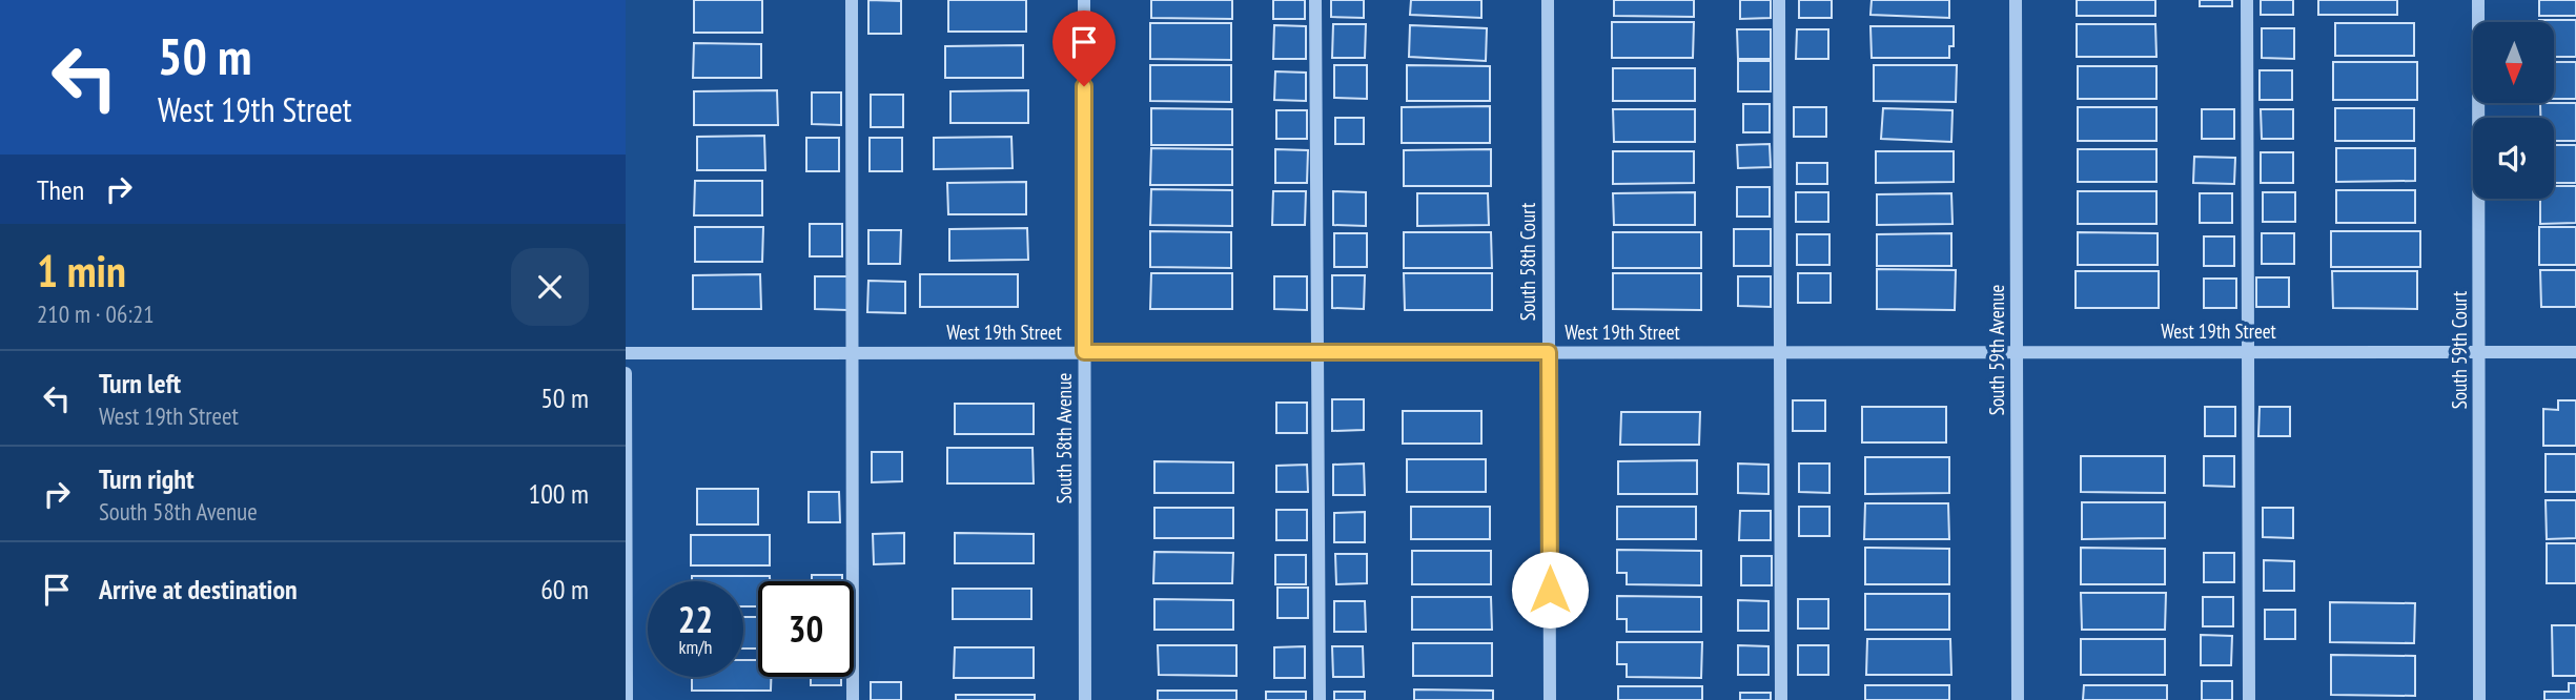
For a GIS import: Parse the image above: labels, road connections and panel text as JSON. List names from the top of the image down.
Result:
{
  "streets": {
    "street": [
      "South 58th Court",
      "West 19th Street",
      "South 59th Avenue",
      "South 59th Court",
      "South 58th Avenue"
    ]
  },
  "crossings": [
    ["South 58th Court", "West 19th Street"],
    ["West 19th Street", "South 59th Avenue"],
    ["West 19th Street", "South 59th Court"],
    ["West 19th Street", "South 58th Avenue"]
  ],
  "north": "bottom",
  "page": {
    "turn": ["50 m", "West 19th Street"],
    "then": "Then",
    "heading": ["1 min", "210 m · 06:21"],
    "list": [
      {
        "name": "Turn left",
        "note": "West 19th Street",
        "value": "50 m"
      },
      {
        "name": "Turn right",
        "note": "South 58th Avenue",
        "value": "100 m"
      },
      {
        "name": "Arrive at destination",
        "value": "60 m"
      }
    ],
    "speed": "22 km/h",
    "limit": "30"
  }
}
